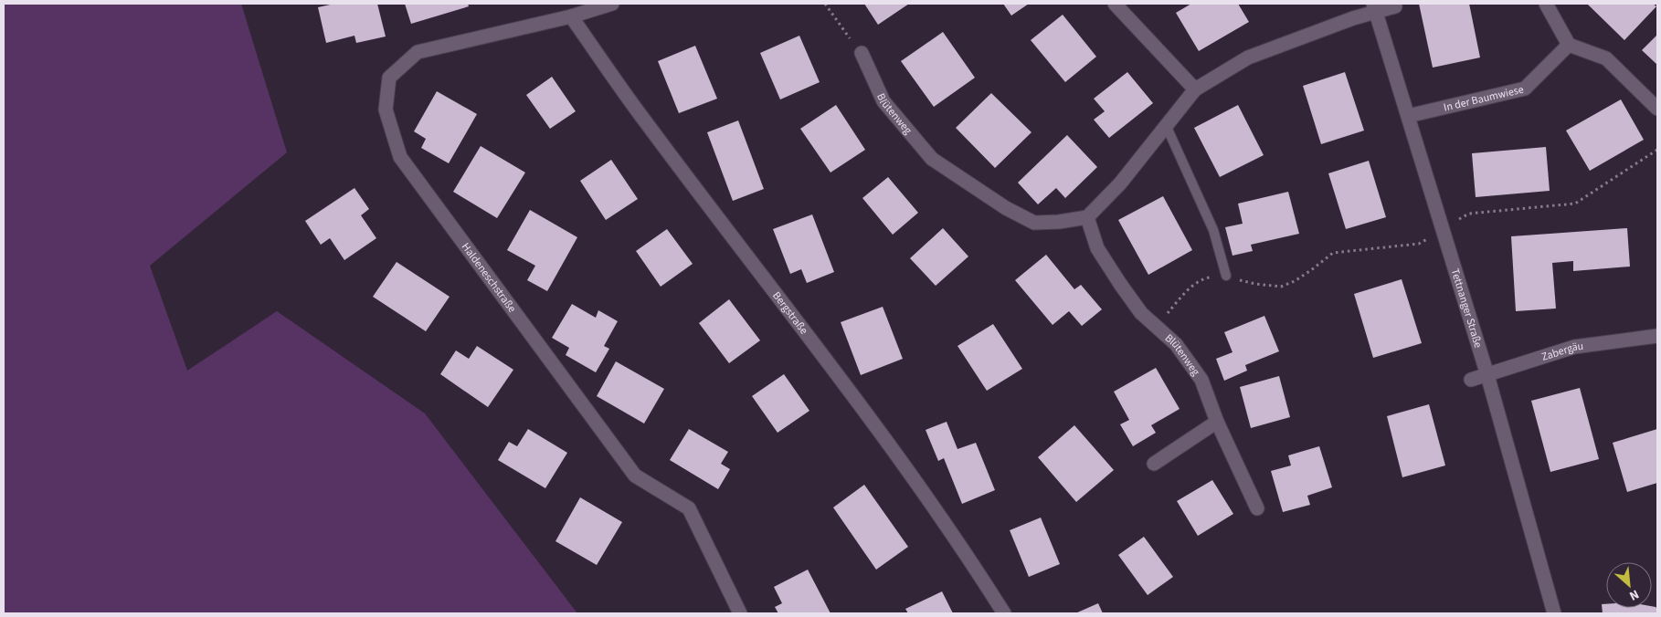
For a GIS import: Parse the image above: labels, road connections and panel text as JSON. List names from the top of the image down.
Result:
{
  "streets": {
    "street": [
      "In der Baumwiese",
      "Blütenweg",
      "Haldeneschstraße",
      "Tettnanger Straße",
      "Bergstraße",
      "Zabergäu"
    ]
  },
  "crossings": [
    ["In der Baumwiese", "Tettnanger Straße"],
    ["Haldeneschstraße", "Bergstraße"],
    ["Tettnanger Straße", "Zabergäu"]
  ],
  "north": "bottom right"
}
